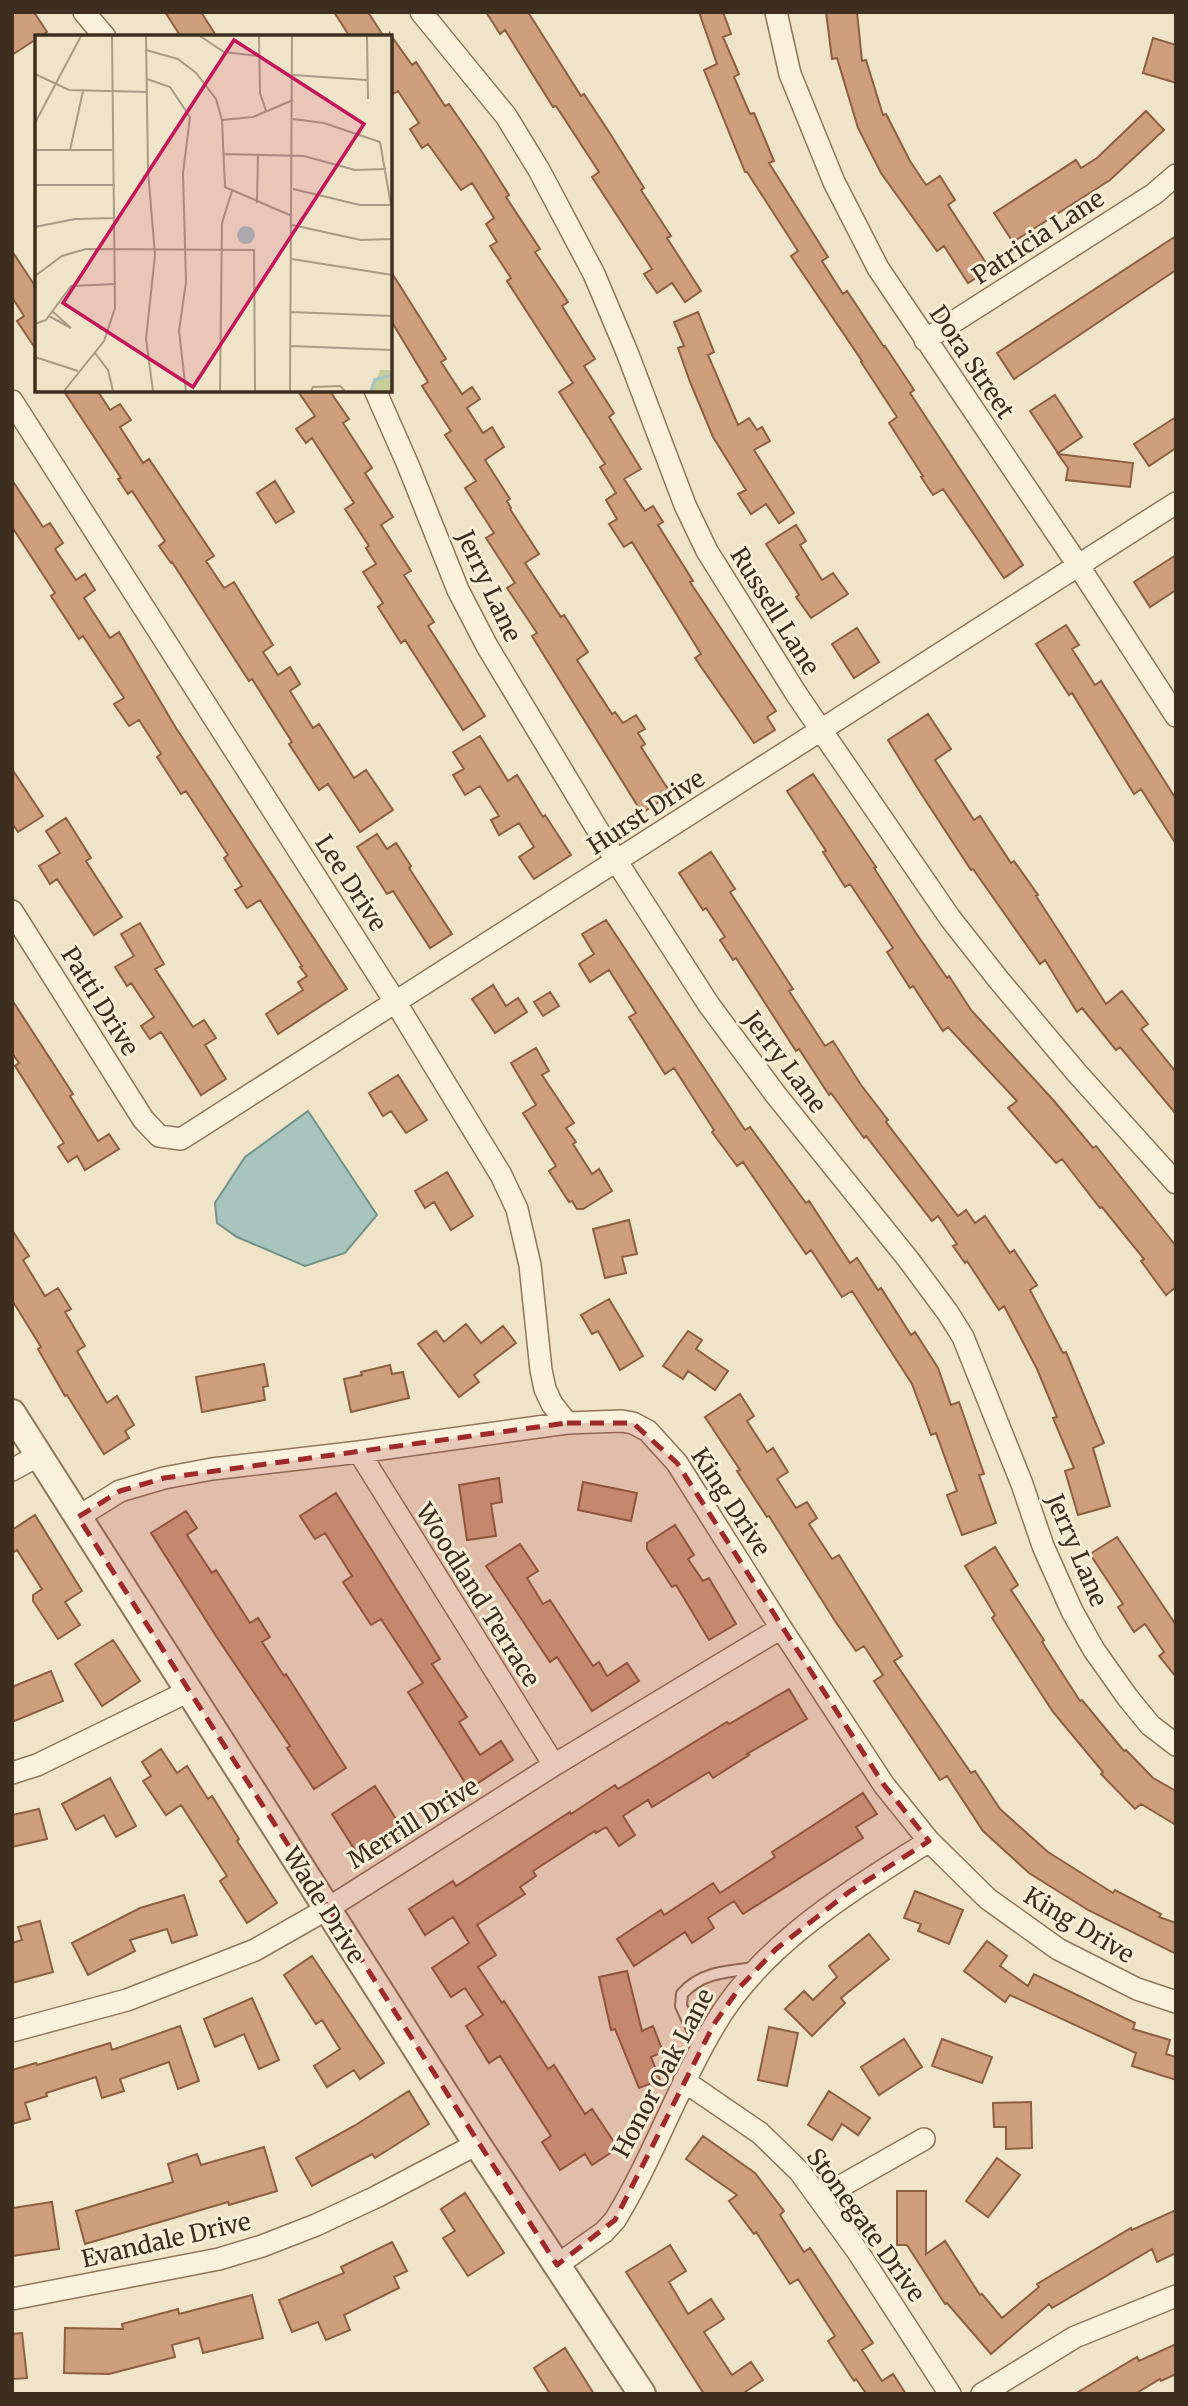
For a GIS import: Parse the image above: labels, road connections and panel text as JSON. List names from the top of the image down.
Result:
{
  "streets": {
    "street": [
      "Patricia Lane",
      "Dora Street",
      "Jerry Lane",
      "Russell Lane",
      "Hurst Drive",
      "Lee Drive",
      "Patti Drive",
      "King Drive",
      "Woodland Terrace",
      "Merrill Drive",
      "Wade Drive",
      "Honor Oak Lane",
      "Stonegate Drive",
      "Evandale Drive"
    ]
  },
  "crossings": [
    ["Patricia Lane", "Dora Street"],
    ["Dora Street", "Hurst Drive"],
    ["Jerry Lane", "Hurst Drive"],
    ["Russell Lane", "Hurst Drive"],
    ["Hurst Drive", "Lee Drive"],
    ["Hurst Drive", "Patti Drive"],
    ["Lee Drive", "King Drive"],
    ["King Drive", "Woodland Terrace"],
    ["King Drive", "Merrill Drive"],
    ["King Drive", "Wade Drive"],
    ["King Drive", "Honor Oak Lane"],
    ["Woodland Terrace", "Merrill Drive"],
    ["Merrill Drive", "Wade Drive"],
    ["Wade Drive", "Honor Oak Lane"],
    ["Wade Drive", "Evandale Drive"],
    ["Honor Oak Lane", "Stonegate Drive"]
  ]
}
